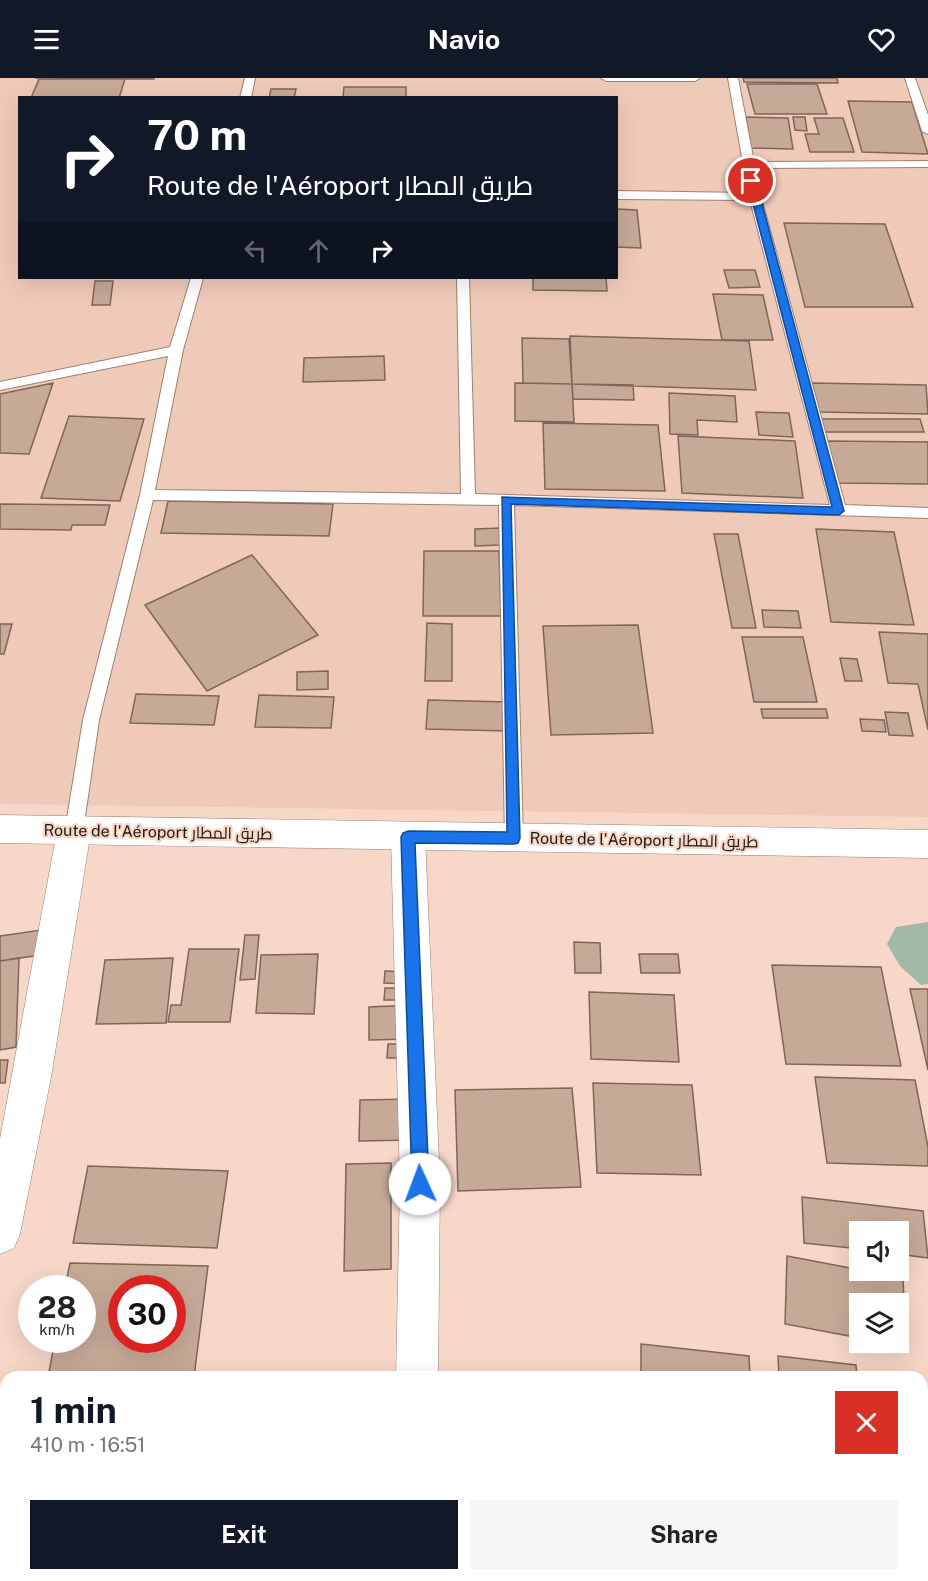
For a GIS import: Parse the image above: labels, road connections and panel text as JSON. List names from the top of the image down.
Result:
{
  "streets": {
    "street": ["Route de l'Aéroport طريق المطار"]
  },
  "page": {
    "header": "Navio",
    "turn": ["70 m", "Route de l'Aéroport طريق المطار"],
    "speed": "28 km/h",
    "limit": "30",
    "heading": ["1 min", "410 m · 16:51"],
    "buttons": ["Exit", "Share"]
  }
}
